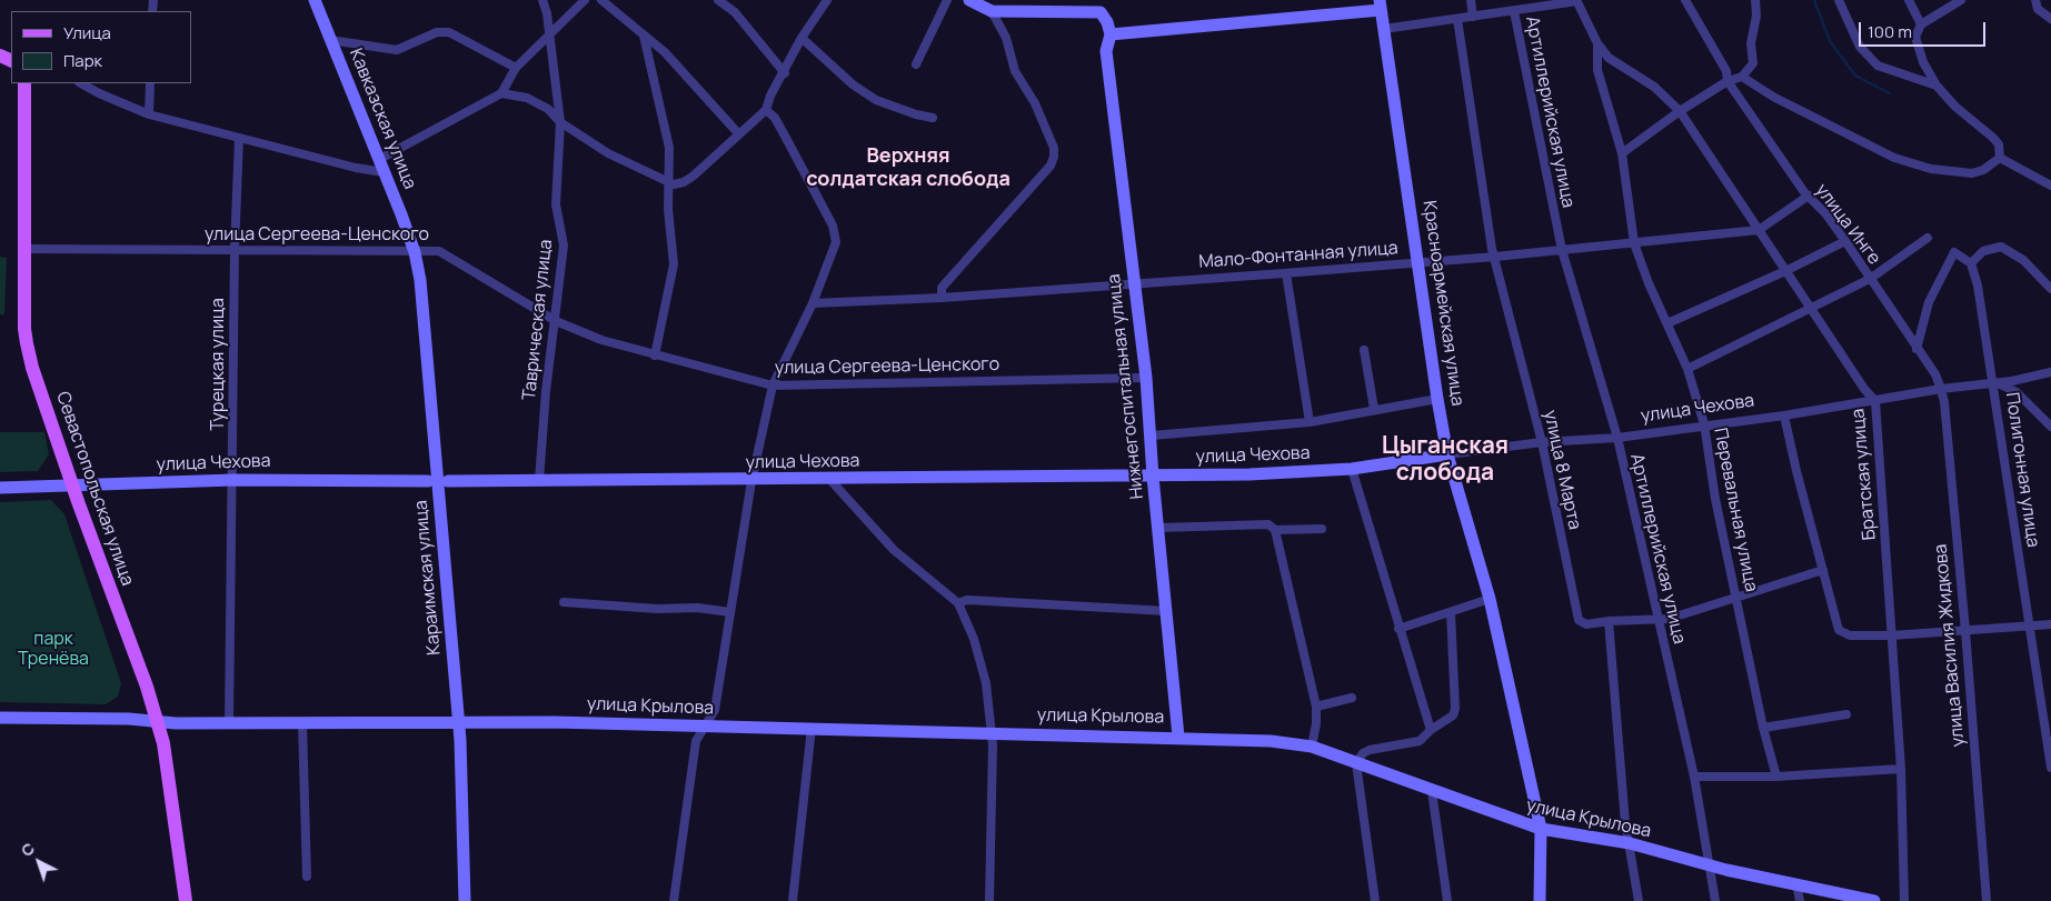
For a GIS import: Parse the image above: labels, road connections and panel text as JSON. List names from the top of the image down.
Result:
{
  "streets": {
    "main road": [
      "Кавказская улица",
      "Красноармейская улица",
      "Нижнегоспитальная улица",
      "улица Чехова",
      "Севастопольская улица",
      "Караимская улица",
      "улица Крылова"
    ],
    "street": [
      "Артиллерийская улица",
      "улица Инге",
      "улица Сергеева-Ценского",
      "Мало-Фонтанная улица",
      "Таврическая улица",
      "Турецкая улица",
      "улица 8 Марта",
      "Полигонная улица",
      "Братская улица",
      "Перевальная улица",
      "улица Василия Жидкова"
    ]
  },
  "crossings": [
    ["Артиллерийская улица", "Мало-Фонтанная улица"],
    ["Артиллерийская улица", "улица Чехова"],
    ["Артиллерийская улица", "улица Крылова"],
    ["Кавказская улица", "улица Сергеева-Ценского"],
    ["Кавказская улица", "Караимская улица"],
    ["улица Инге", "Мало-Фонтанная улица"],
    ["улица Инге", "улица Чехова"],
    ["улица Инге", "улица Василия Жидкова"],
    ["улица Сергеева-Ценского", "Таврическая улица"],
    ["улица Сергеева-Ценского", "Турецкая улица"],
    ["улица Сергеева-Ценского", "Нижнегоспитальная улица"],
    ["улица Сергеева-Ценского", "Севастопольская улица"],
    ["улица Сергеева-Ценского", "Караимская улица"],
    ["Мало-Фонтанная улица", "Красноармейская улица"],
    ["Мало-Фонтанная улица", "Нижнегоспитальная улица"],
    ["Мало-Фонтанная улица", "улица 8 Марта"],
    ["Мало-Фонтанная улица", "Братская улица"],
    ["Мало-Фонтанная улица", "Перевальная улица"],
    ["Красноармейская улица", "улица Чехова"],
    ["Красноармейская улица", "улица Крылова"],
    ["Таврическая улица", "улица Чехова"],
    ["Турецкая улица", "улица Чехова"],
    ["Турецкая улица", "улица Крылова"],
    ["Нижнегоспитальная улица", "улица Чехова"],
    ["Нижнегоспитальная улица", "улица Крылова"],
    ["улица Чехова", "улица 8 Марта"],
    ["улица Чехова", "Полигонная улица"],
    ["улица Чехова", "Братская улица"],
    ["улица Чехова", "Севастопольская улица"],
    ["улица Чехова", "Перевальная улица"],
    ["улица Чехова", "улица Василия Жидкова"],
    ["Братская улица", "Перевальная улица"],
    ["Севастопольская улица", "улица Крылова"],
    ["Караимская улица", "улица Крылова"]
  ],
  "districts": ["Верхняя солдатская слобода", "Цыганская слобода"],
  "parks": ["парк Тренёва"],
  "legend": ["Улица", "Парк"],
  "scale_bar": "100 m",
  "north": "top left"
}
